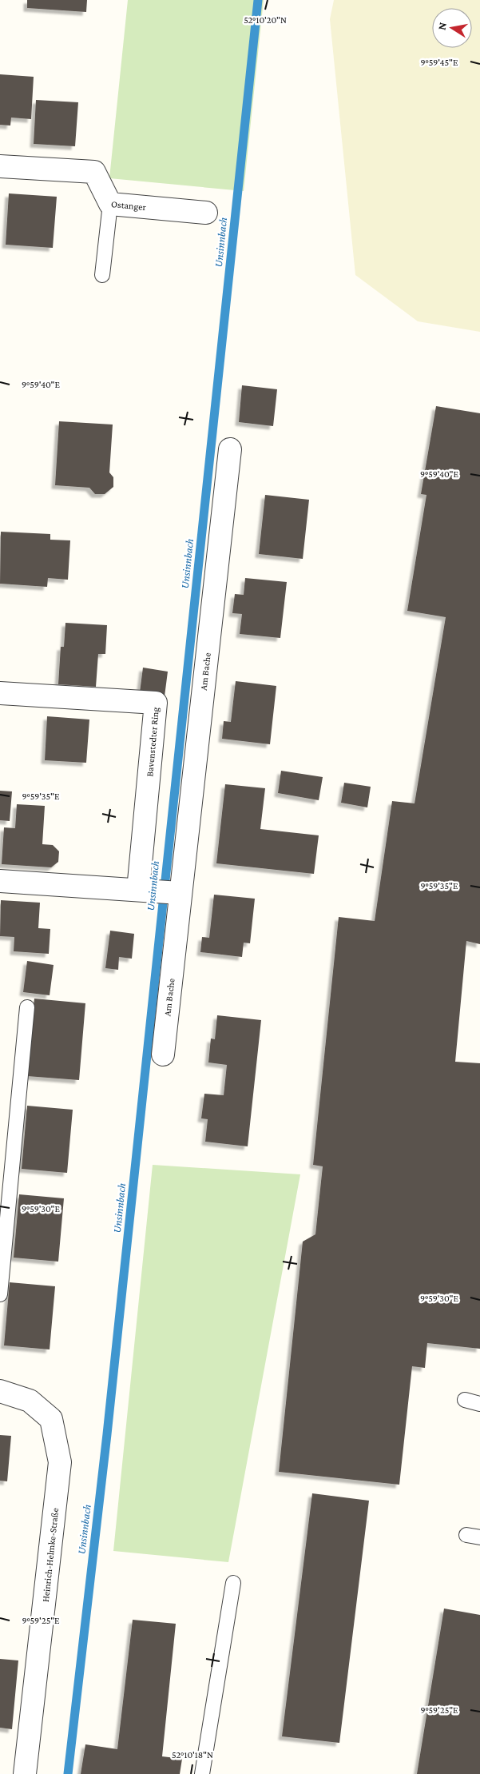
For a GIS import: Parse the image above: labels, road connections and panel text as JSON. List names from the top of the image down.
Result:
{
  "streets": {
    "street": [
      "Ostanger",
      "Am Bache",
      "Bavenstedter Ring",
      "Heinrich-Helmke-Straße"
    ]
  },
  "crossings": [
    ["Am Bache", "Bavenstedter Ring"]
  ],
  "water": ["Unsinnbach"],
  "north": "left",
  "coordinates": [
    "52°10'20\"N",
    "9°59'45\"E",
    "9°59'40\"E",
    "9°59'35\"E",
    "9°59'30\"E",
    "9°59'25\"E",
    "52°10'18\"N"
  ]
}
